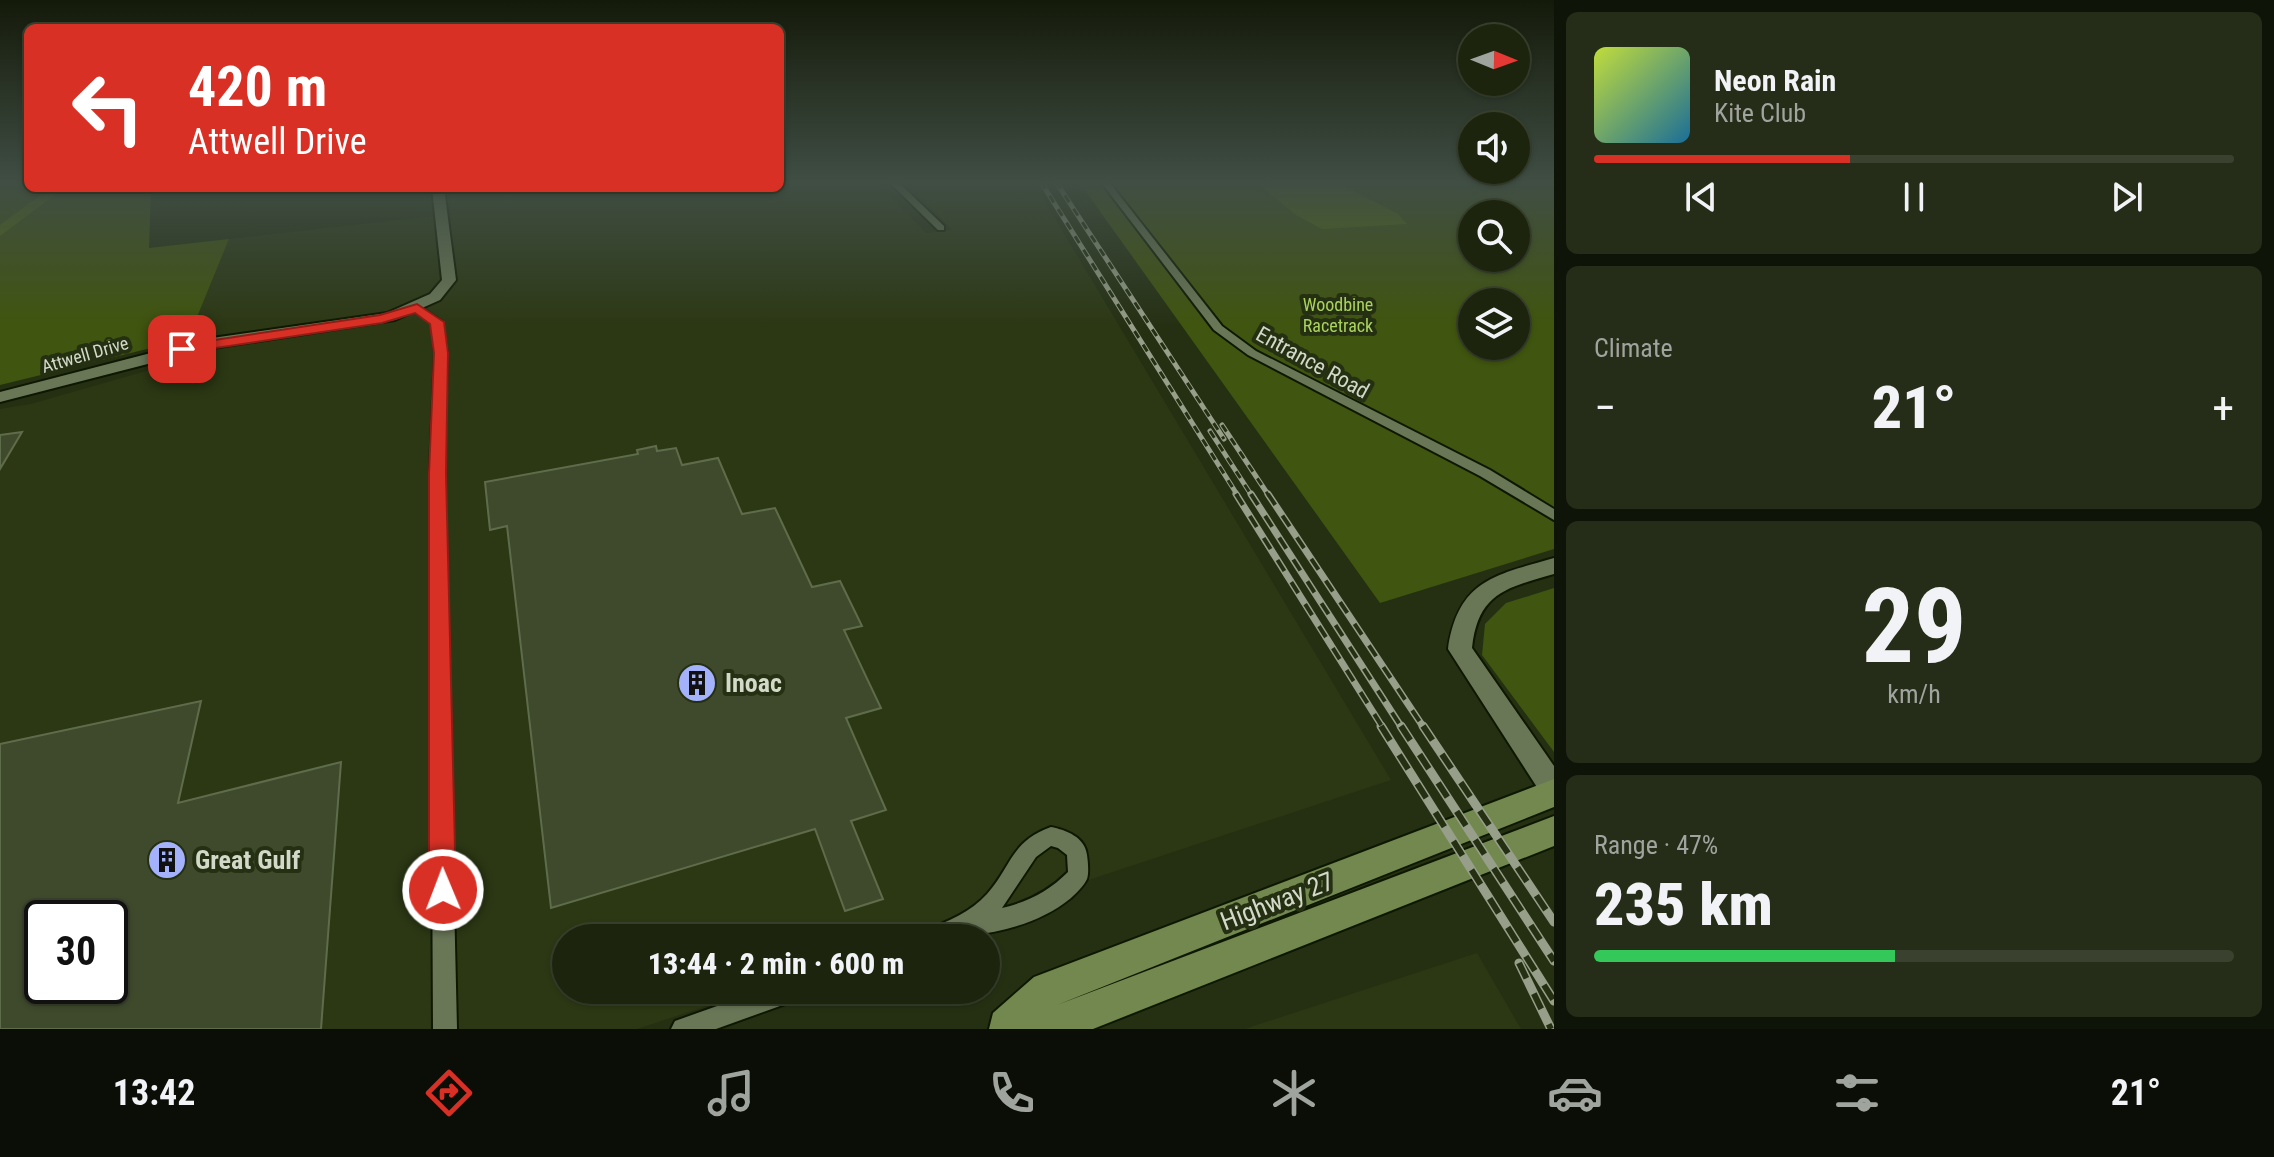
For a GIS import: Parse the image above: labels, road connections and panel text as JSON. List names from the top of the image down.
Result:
{
  "streets": {
    "main road": ["Attwell Drive", "Highway 27"],
    "street": ["Entrance Road"]
  },
  "parks": ["Woodbine Racetrack"],
  "places": {
    "building": ["Inoac", "Great Gulf"]
  },
  "north": "right",
  "page": {
    "turn": ["420 m", "Attwell Drive"],
    "song": ["Neon Rain", "Kite Club"],
    "tile": [
      "Climate",
      ["29", "km/h"],
      ["Range · 47%", "235 km"]
    ],
    "heat": ["−", "21°", "+"],
    "limit": "30",
    "trip": "13:44 · 2 min · 600 m",
    "tabs": ["13:42", "21°"]
  }
}
